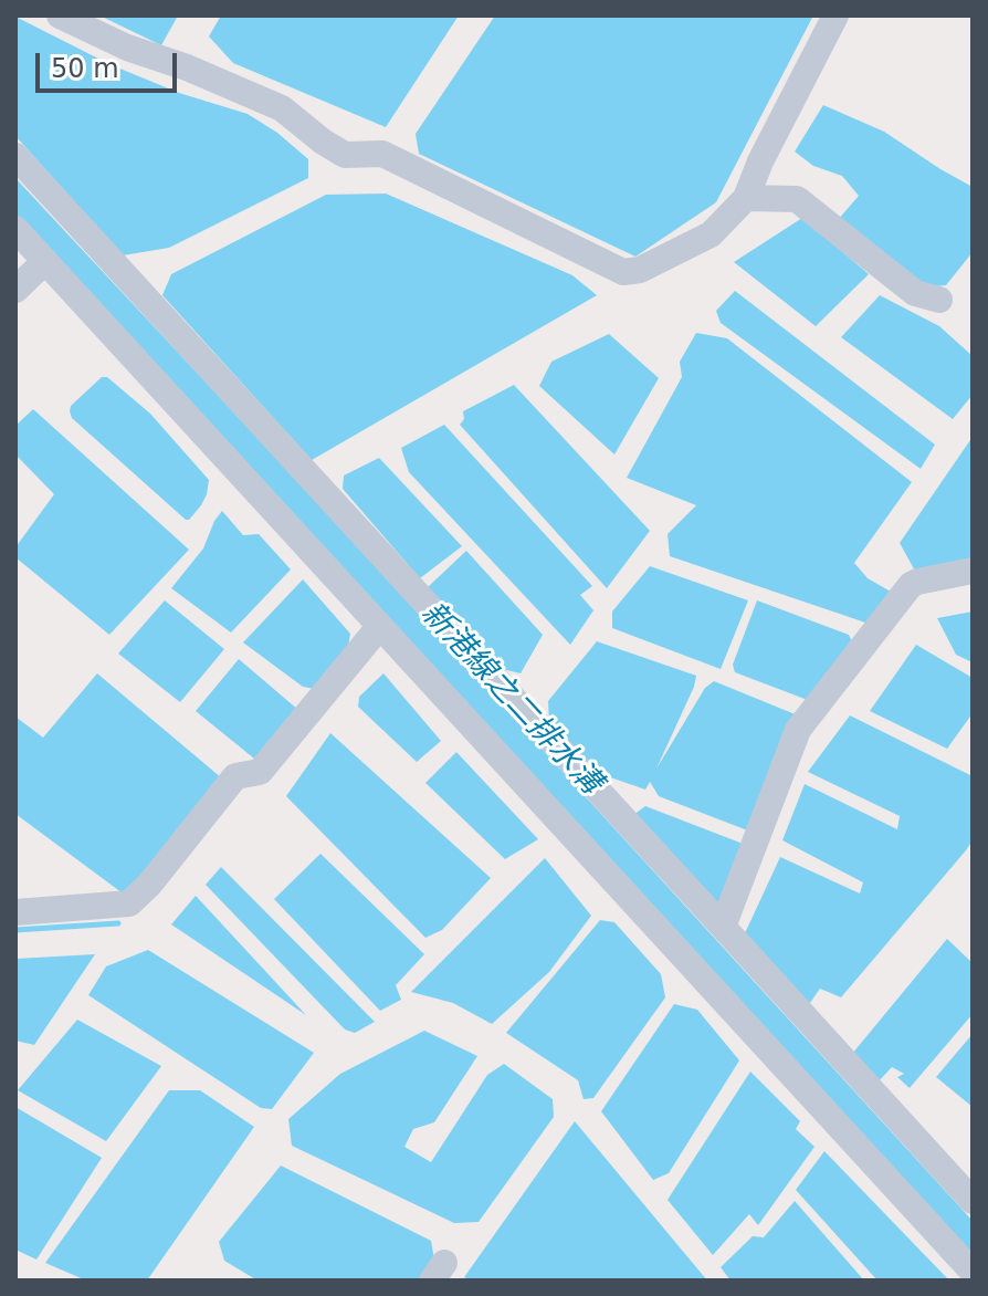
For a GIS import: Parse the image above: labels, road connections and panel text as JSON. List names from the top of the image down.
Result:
{
  "water": ["新港線之二排水溝"],
  "scale_bar": "50 m"
}
